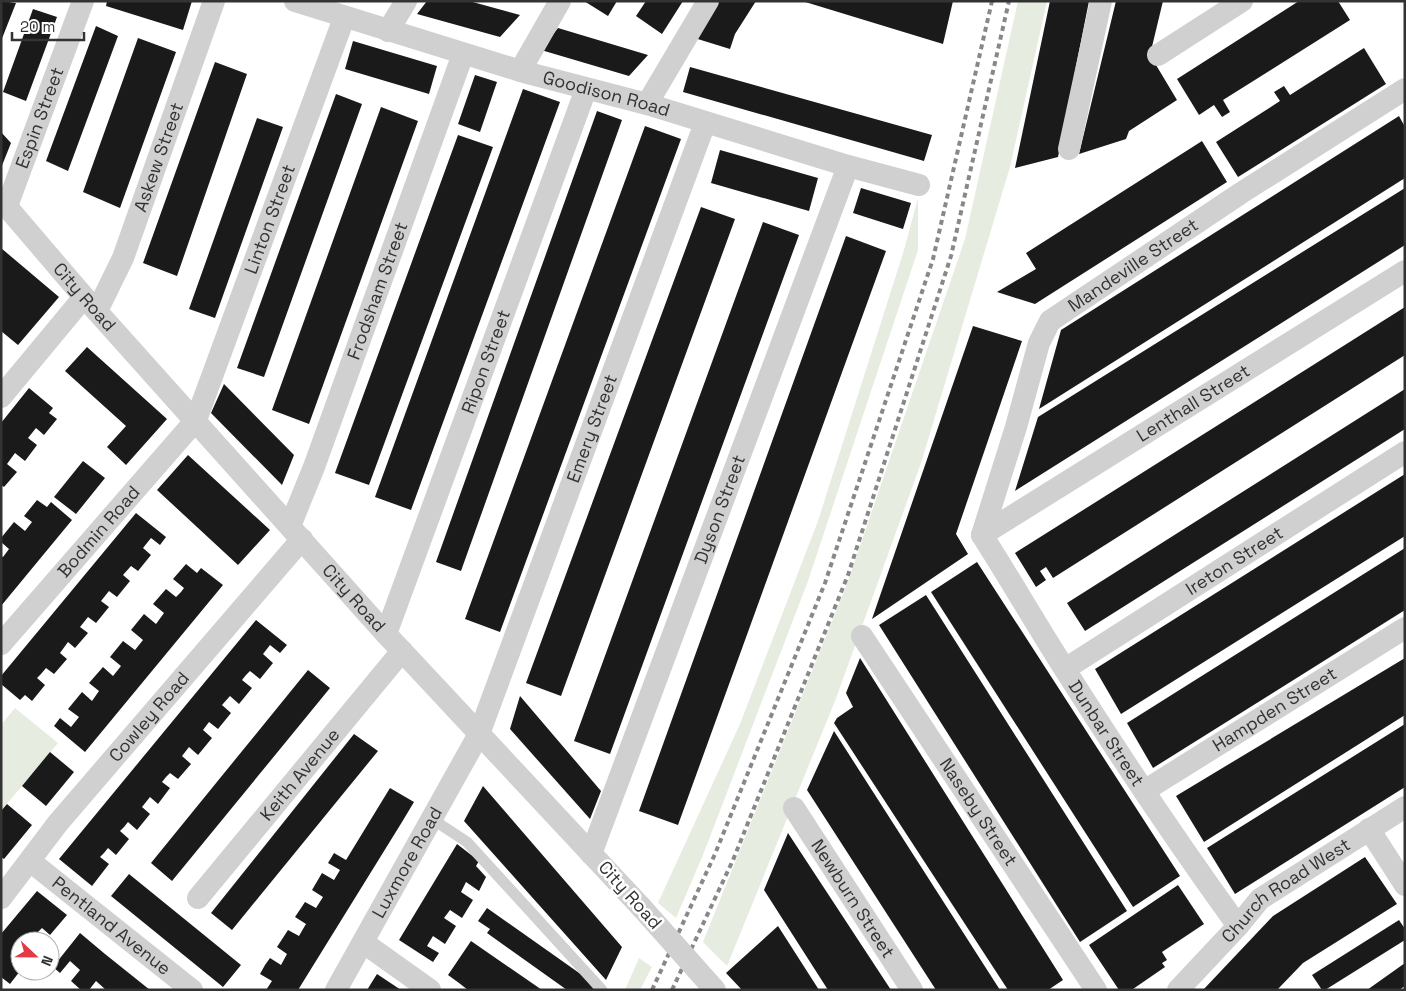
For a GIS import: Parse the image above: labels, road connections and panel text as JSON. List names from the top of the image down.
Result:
{
  "streets": {
    "street": [
      "Goodison Road",
      "Espin Street",
      "Askew Street",
      "Linton Street",
      "Mandeville Street",
      "Frodsham Street",
      "City Road",
      "Ripon Street",
      "Lenthall Street",
      "Emery Street",
      "Dyson Street",
      "Bodmin Road",
      "Ireton Street",
      "Hampden Street",
      "Cowley Road",
      "Dunbar Street",
      "Keith Avenue",
      "Naseby Street",
      "Luxmore Road",
      "Church Road West",
      "Newburn Street",
      "Pentland Avenue"
    ]
  },
  "crossings": [
    ["Goodison Road", "Linton Street"],
    ["Goodison Road", "Frodsham Street"],
    ["Goodison Road", "Ripon Street"],
    ["Goodison Road", "Emery Street"],
    ["Goodison Road", "Dyson Street"],
    ["Espin Street", "City Road"],
    ["Askew Street", "City Road"],
    ["Linton Street", "City Road"],
    ["Linton Street", "Bodmin Road"],
    ["Mandeville Street", "Lenthall Street"],
    ["Mandeville Street", "Dunbar Street"],
    ["Frodsham Street", "City Road"],
    ["Frodsham Street", "Cowley Road"],
    ["City Road", "Ripon Street"],
    ["City Road", "Emery Street"],
    ["City Road", "Dyson Street"],
    ["City Road", "Bodmin Road"],
    ["City Road", "Cowley Road"],
    ["City Road", "Keith Avenue"],
    ["City Road", "Luxmore Road"],
    ["Lenthall Street", "Dunbar Street"],
    ["Emery Street", "Luxmore Road"],
    ["Ireton Street", "Dunbar Street"],
    ["Hampden Street", "Dunbar Street"],
    ["Cowley Road", "Pentland Avenue"],
    ["Dunbar Street", "Church Road West"]
  ],
  "scale_bar": "20 m",
  "north": "right"
}
